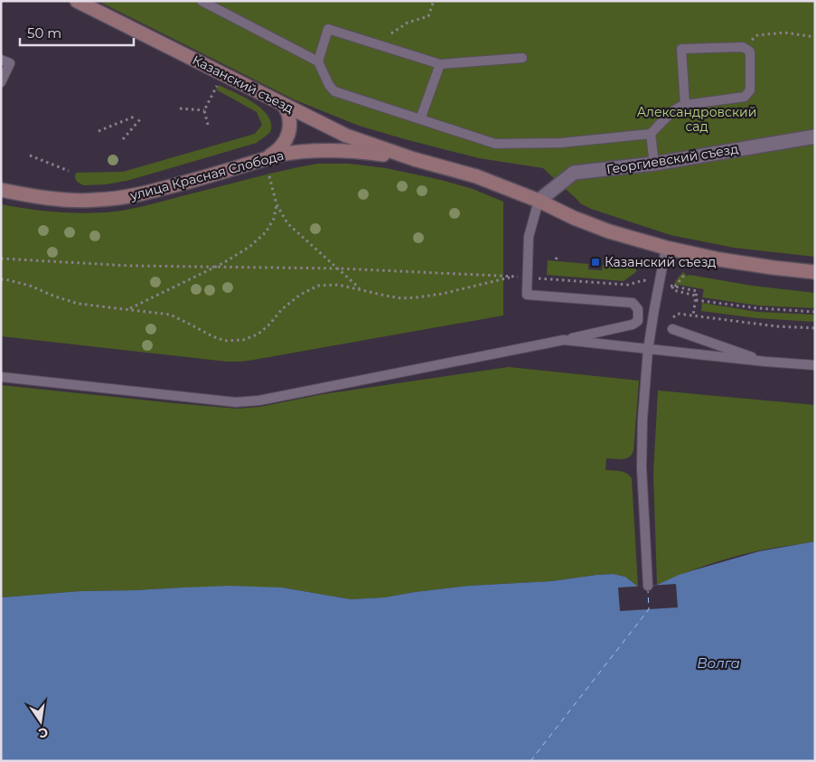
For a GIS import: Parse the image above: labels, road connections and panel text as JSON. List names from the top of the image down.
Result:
{
  "streets": {
    "main road": ["Казанский съезд", "улица Красная Слобода"],
    "street": ["Георгиевский съезд"]
  },
  "crossings": [
    ["Казанский съезд", "улица Красная Слобода"]
  ],
  "water": ["Волга"],
  "parks": ["Александровский сад"],
  "places": {
    "transit": ["Казанский съезд"]
  },
  "scale_bar": "50 m",
  "north": "bottom"
}
